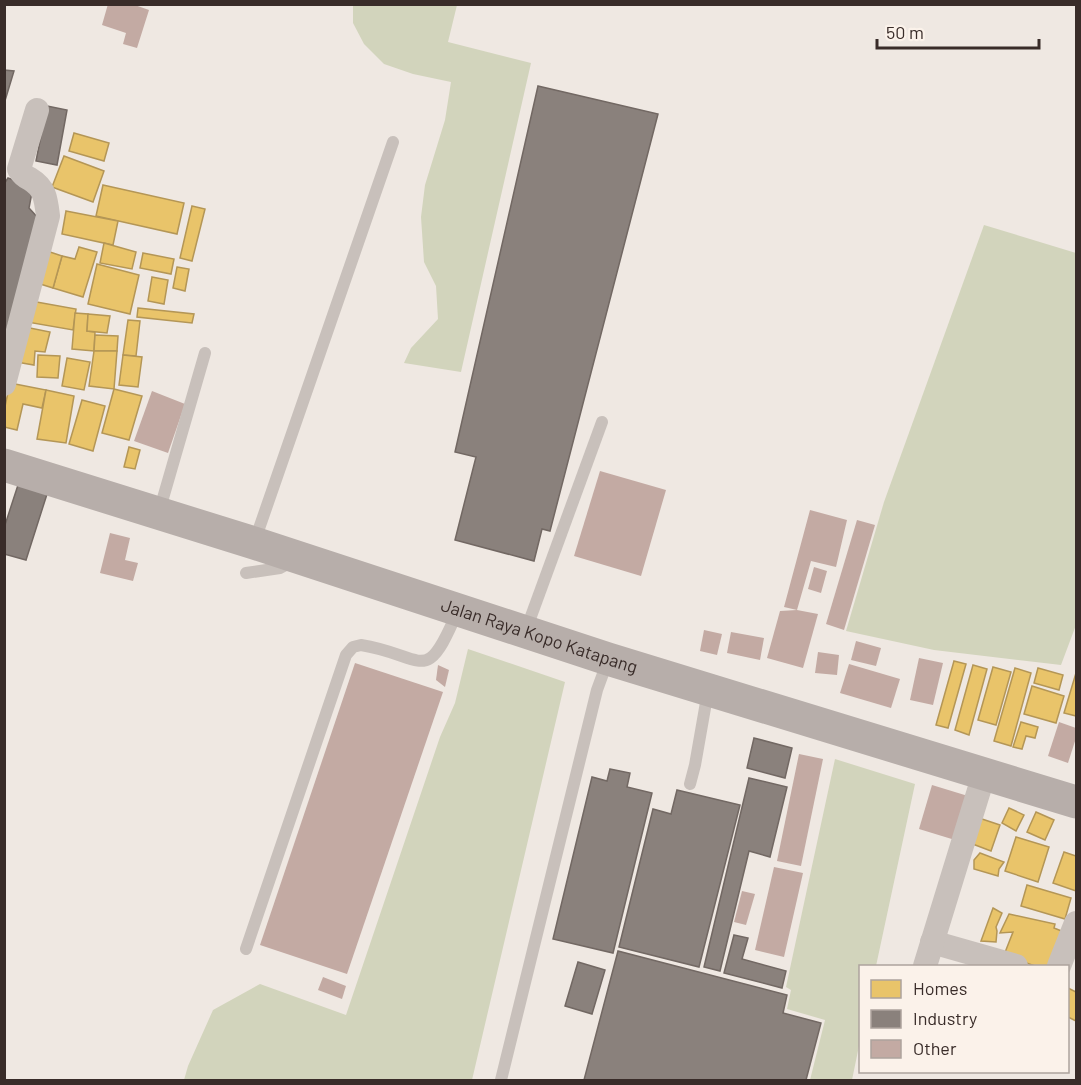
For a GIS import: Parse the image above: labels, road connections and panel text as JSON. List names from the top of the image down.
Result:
{
  "streets": {
    "main road": ["Jalan Raya Kopo Katapang"]
  },
  "legend": ["Homes", "Industry", "Other"],
  "scale_bar": "50 m"
}
